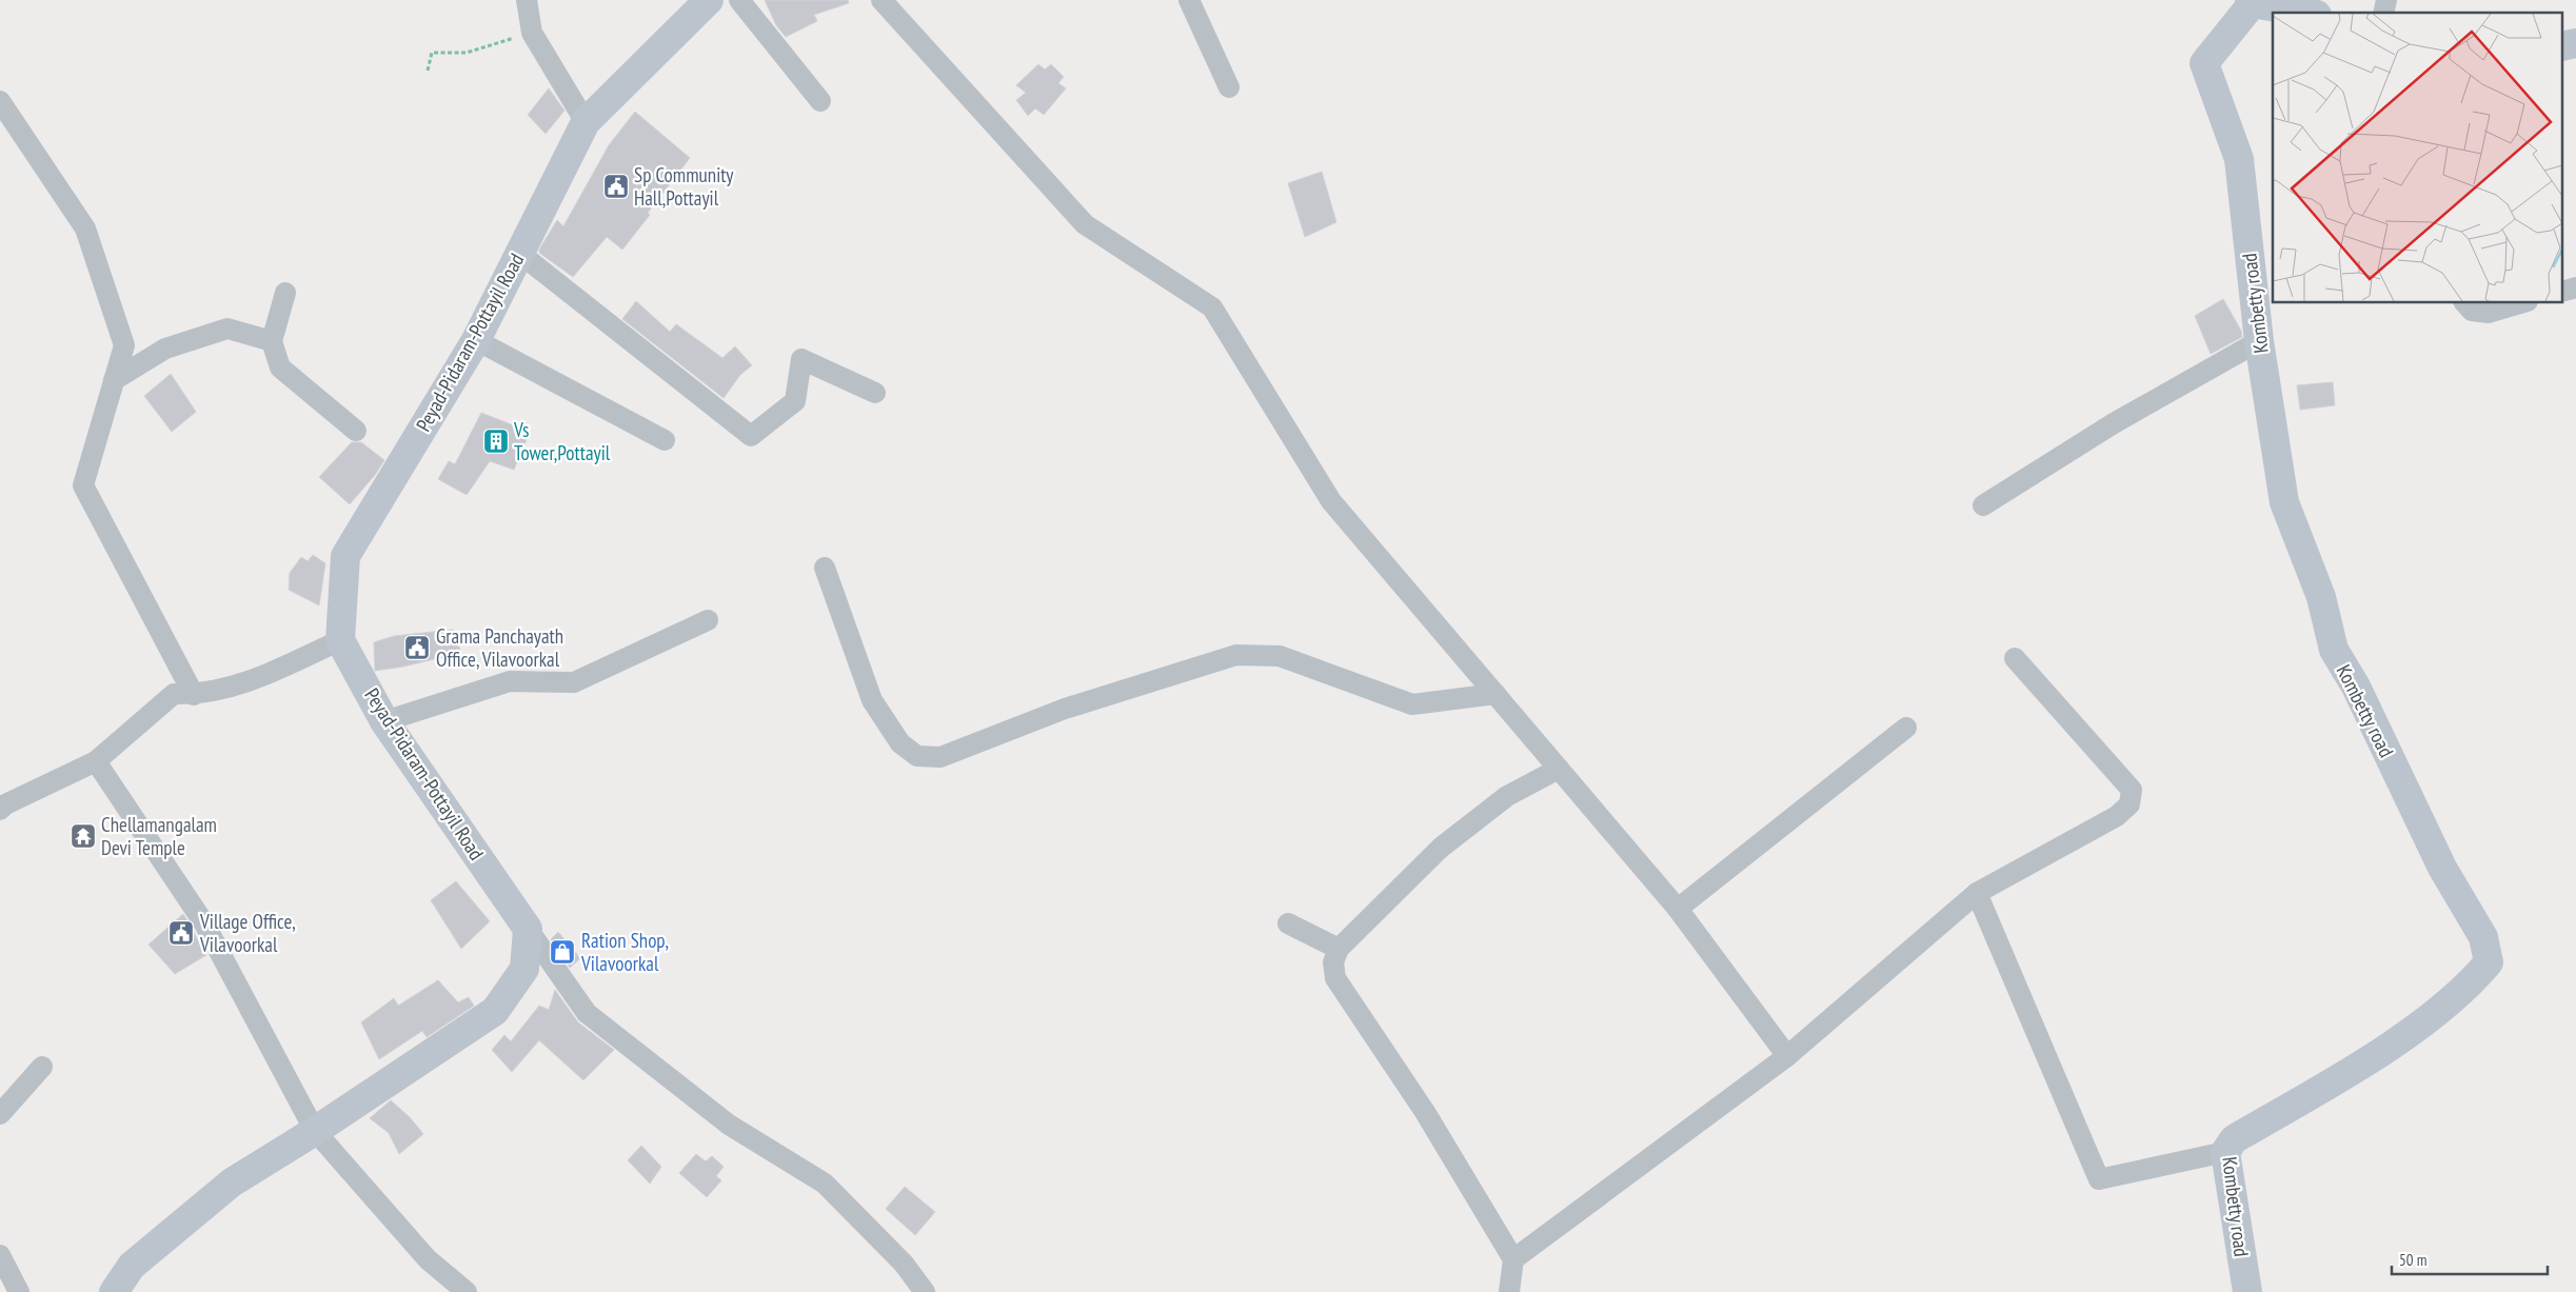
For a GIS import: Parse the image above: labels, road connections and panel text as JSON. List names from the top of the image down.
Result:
{
  "streets": {
    "street": ["Kombetty road", "Peyad-Pidaram-Pottayil Road"]
  },
  "places": {
    "public building": ["Sp Community Hall,Pottayil", "Grama Panchayath Office, Vilavoorkal", "Village Office, Vilavoorkal"],
    "building": ["Vs Tower,Pottayil"],
    "temple": ["Chellamangalam Devi Temple"],
    "shop": ["Ration Shop, Vilavoorkal"]
  },
  "scale_bar": "50 m"
}
